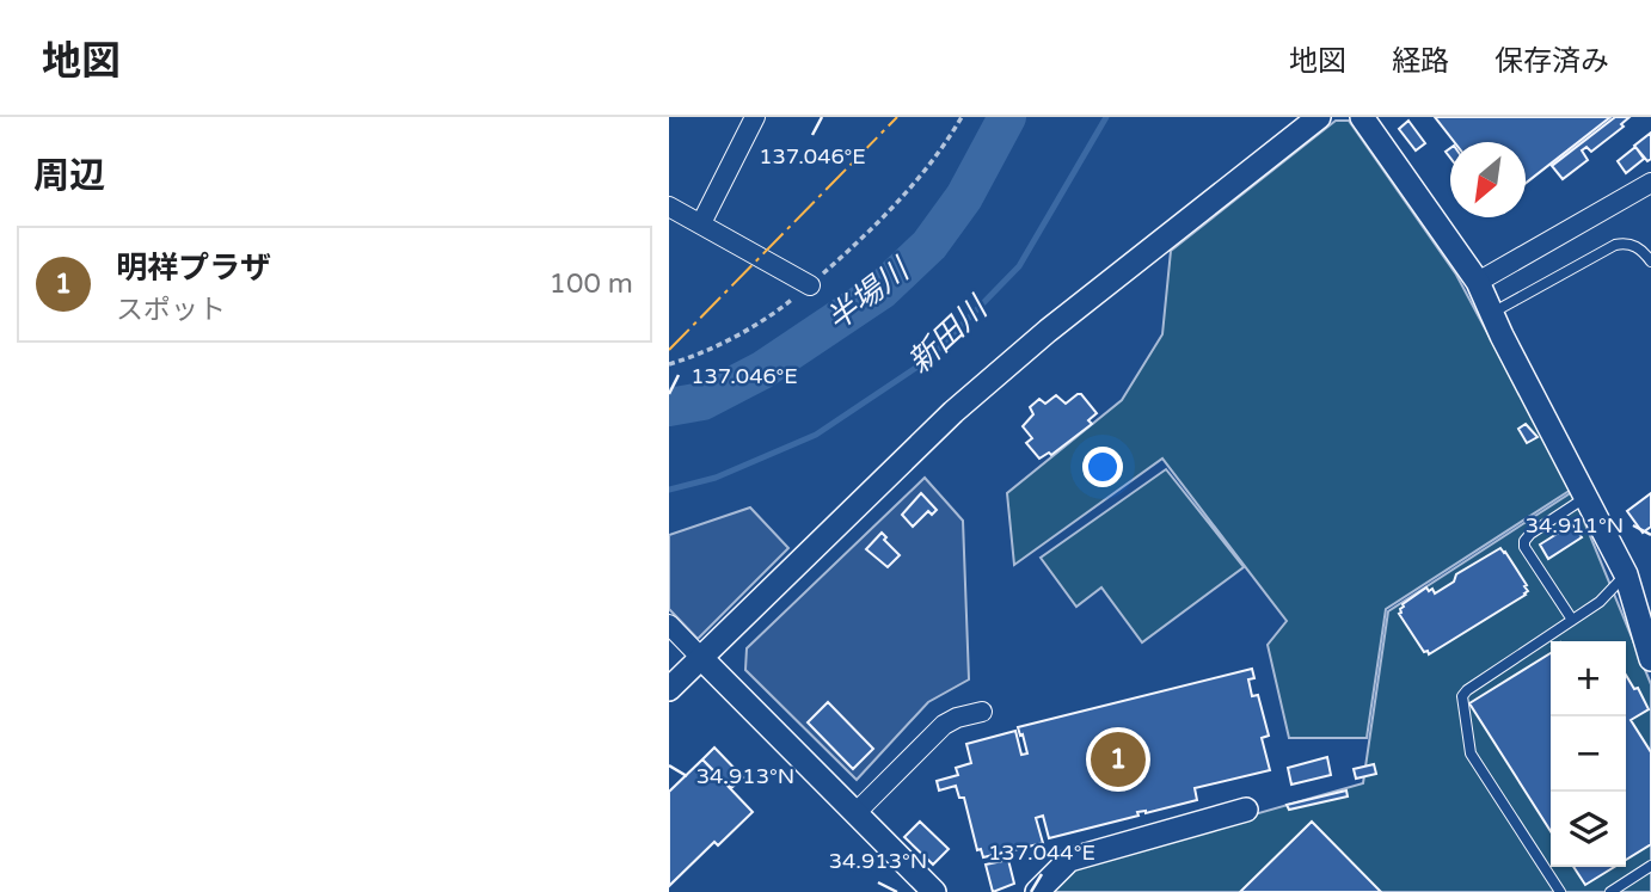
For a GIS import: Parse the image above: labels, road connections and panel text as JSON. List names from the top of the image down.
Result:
{
  "water": ["半場川", "新田川"],
  "north": "bottom left",
  "page": {
    "header": "地図",
    "nav": ["地図", "経路", "保存済み"],
    "heading": "周辺",
    "list": [
      {
        "mark": "1",
        "name": "明祥プラザ",
        "note": "スポット",
        "value": "100 m"
      }
    ],
    "map_buttons": ["+", "−"],
    "pins": "1"
  },
  "coordinates": [
    "137.046°E",
    "34.911°N",
    "34.913°N",
    "137.044°E"
  ]
}
